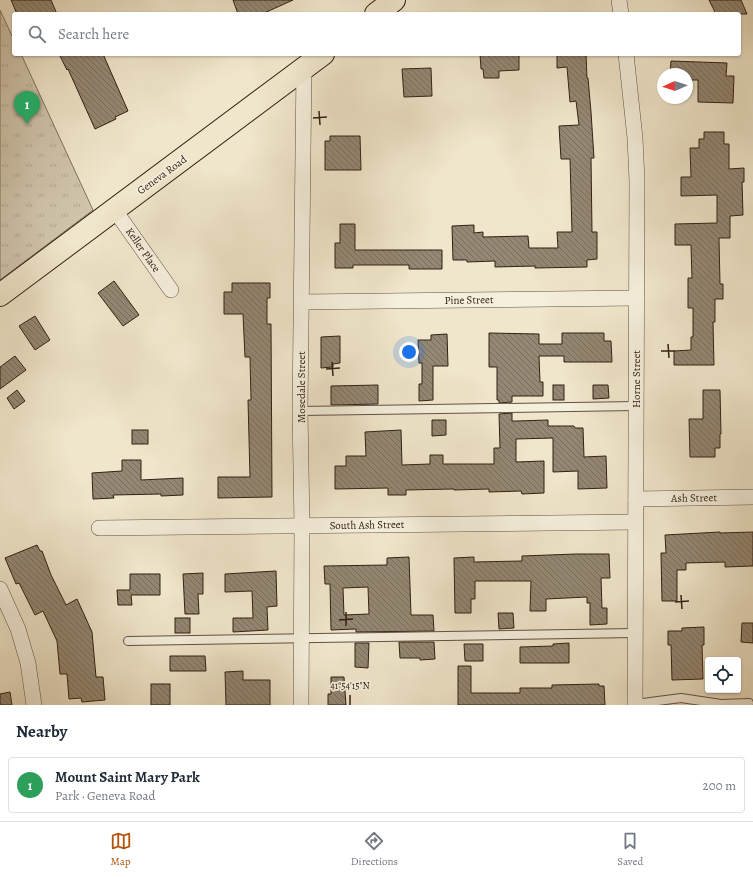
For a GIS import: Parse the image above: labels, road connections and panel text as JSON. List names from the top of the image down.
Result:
{
  "streets": {
    "main road": ["Geneva Road"],
    "street": [
      "Keller Place",
      "Pine Street",
      "Horne Street",
      "Mosedale Street",
      "Ash Street",
      "South Ash Street"
    ]
  },
  "crossings": [
    ["Geneva Road", "Keller Place"],
    ["Geneva Road", "Mosedale Street"],
    ["Pine Street", "Horne Street"],
    ["Pine Street", "Mosedale Street"],
    ["Horne Street", "Ash Street"],
    ["Horne Street", "South Ash Street"],
    ["Mosedale Street", "South Ash Street"]
  ],
  "north": "left",
  "page": {
    "search": "Search here",
    "pins": "1",
    "heading": "Nearby",
    "list": [
      {
        "mark": "1",
        "name": "Mount Saint Mary Park",
        "note": "Park · Geneva Road",
        "value": "200 m"
      }
    ],
    "nav": ["Map", "Directions", "Saved"]
  },
  "coordinates": ["41°54'15\"N"]
}
